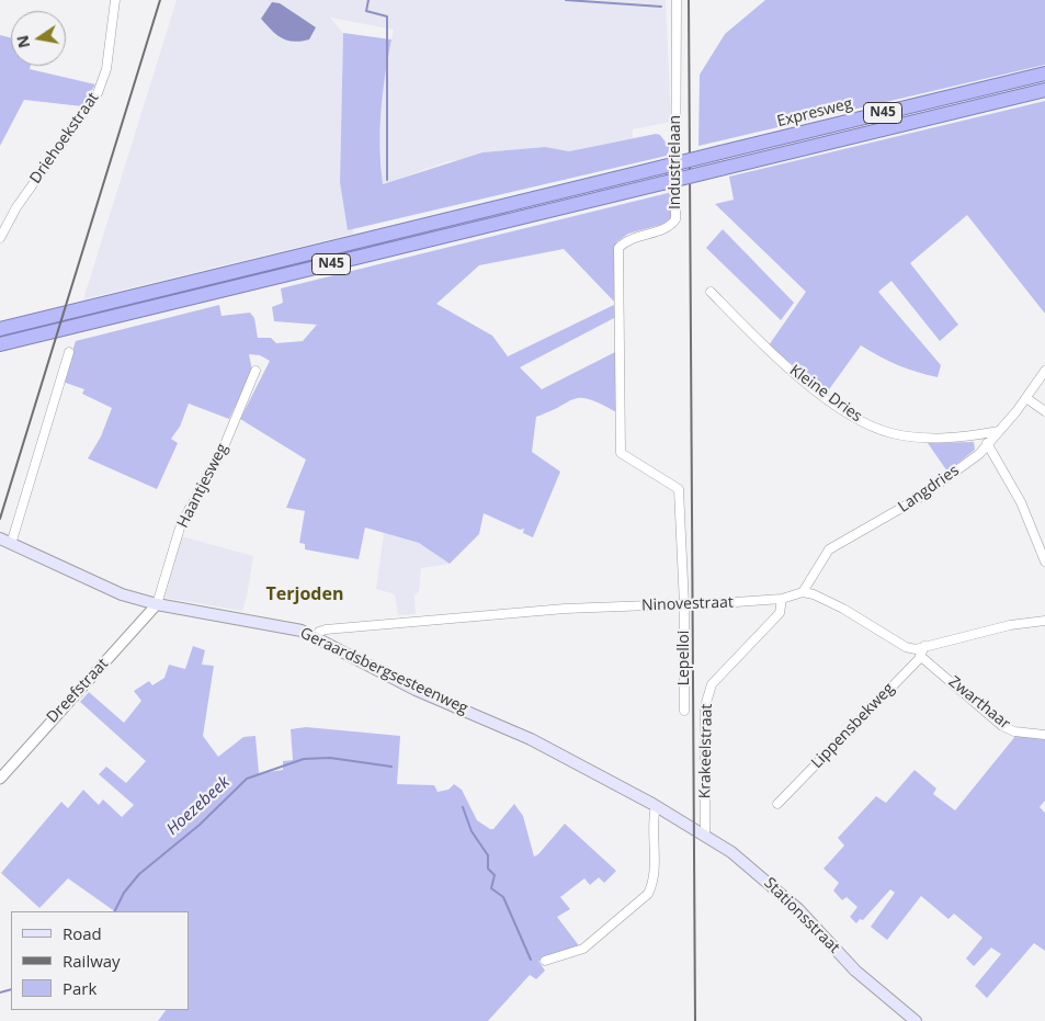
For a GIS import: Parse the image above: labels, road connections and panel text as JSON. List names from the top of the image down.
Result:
{
  "streets": {
    "highway": ["Expresweg", "N45"],
    "main road": ["Geraardsbergsesteenweg", "Stationsstraat"],
    "street": [
      "Driehoekstraat",
      "Industrielaan",
      "Kleine Dries",
      "Haantjesweg",
      "Langdries",
      "Ninovestraat",
      "Lepelloi",
      "Dreefstraat",
      "Zwarthaar",
      "Lippensbekweg",
      "Krakeelstraat"
    ]
  },
  "crossings": [
    ["Industrielaan", "Lepelloi"],
    ["Kleine Dries", "Langdries"],
    ["Haantjesweg", "Geraardsbergsesteenweg"],
    ["Haantjesweg", "Dreefstraat"],
    ["Langdries", "Ninovestraat"],
    ["Ninovestraat", "Lepelloi"],
    ["Ninovestraat", "Geraardsbergsesteenweg"],
    ["Ninovestraat", "Krakeelstraat"],
    ["Geraardsbergsesteenweg", "Dreefstraat"],
    ["Geraardsbergsesteenweg", "Stationsstraat"],
    ["Zwarthaar", "Lippensbekweg"],
    ["Krakeelstraat", "Stationsstraat"]
  ],
  "districts": ["Terjoden"],
  "water": ["Hoezebeek"],
  "legend": ["Road", "Railway", "Park"],
  "north": "left"
}
